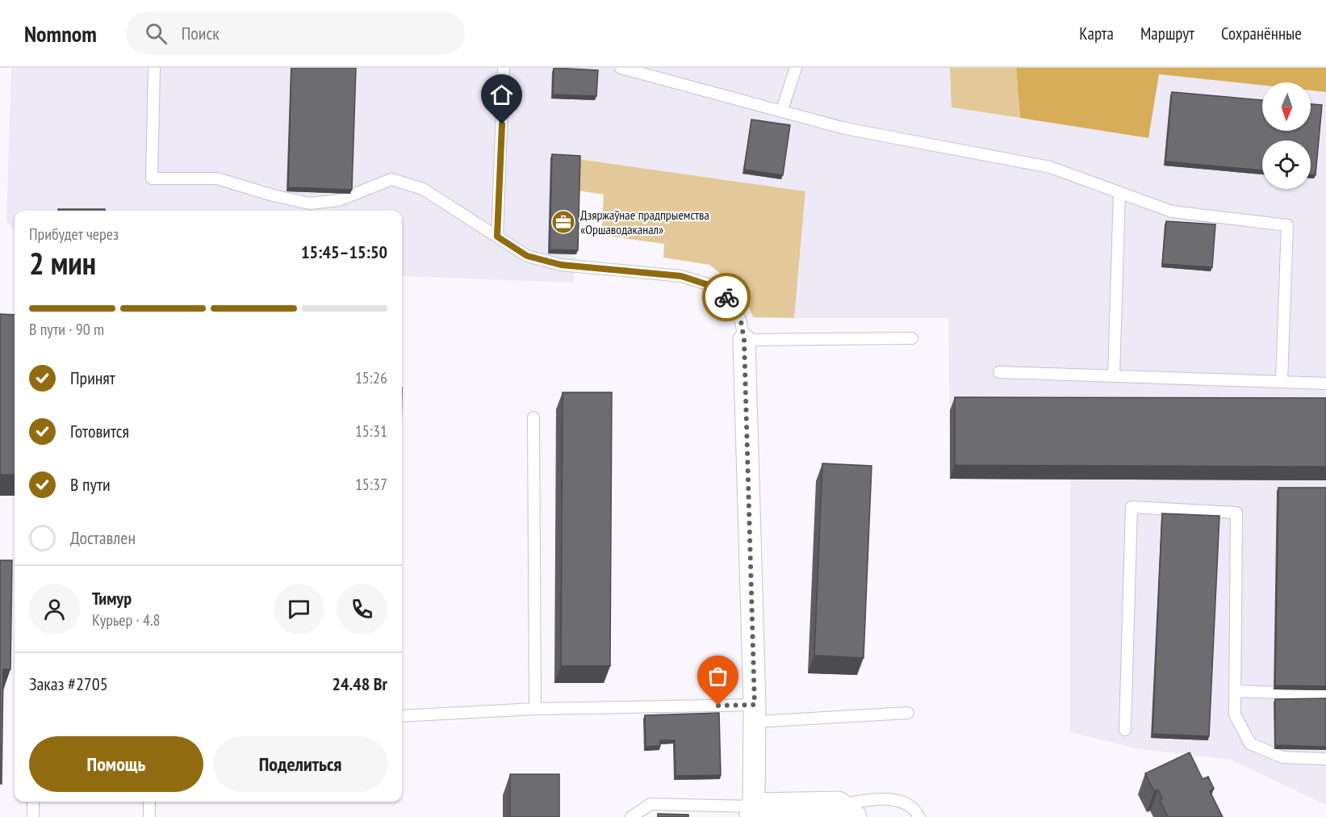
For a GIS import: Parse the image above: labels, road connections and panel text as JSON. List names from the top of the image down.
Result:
{
  "places": {
    "office": ["Дзяржаўнае прадпрыемства «Оршаводаканал»"]
  },
  "north": "bottom",
  "page": {
    "header": "Nomnom",
    "search": "Поиск",
    "nav": ["Карта", "Маршрут", "Сохранённые"],
    "heading": ["2 мин", "Прибудет через", "15:45–15:50"],
    "panel": [
      "Тимур",
      "Курьер · 4.8",
      "Заказ #2705",
      "24.48 Br"
    ],
    "bar": "В пути · 90 m",
    "list": [
      ["Принят", "15:26"],
      ["Готовится", "15:31"],
      ["В пути", "15:37"],
      "Доставлен"
    ],
    "buttons": ["Помощь", "Поделиться"]
  }
}
